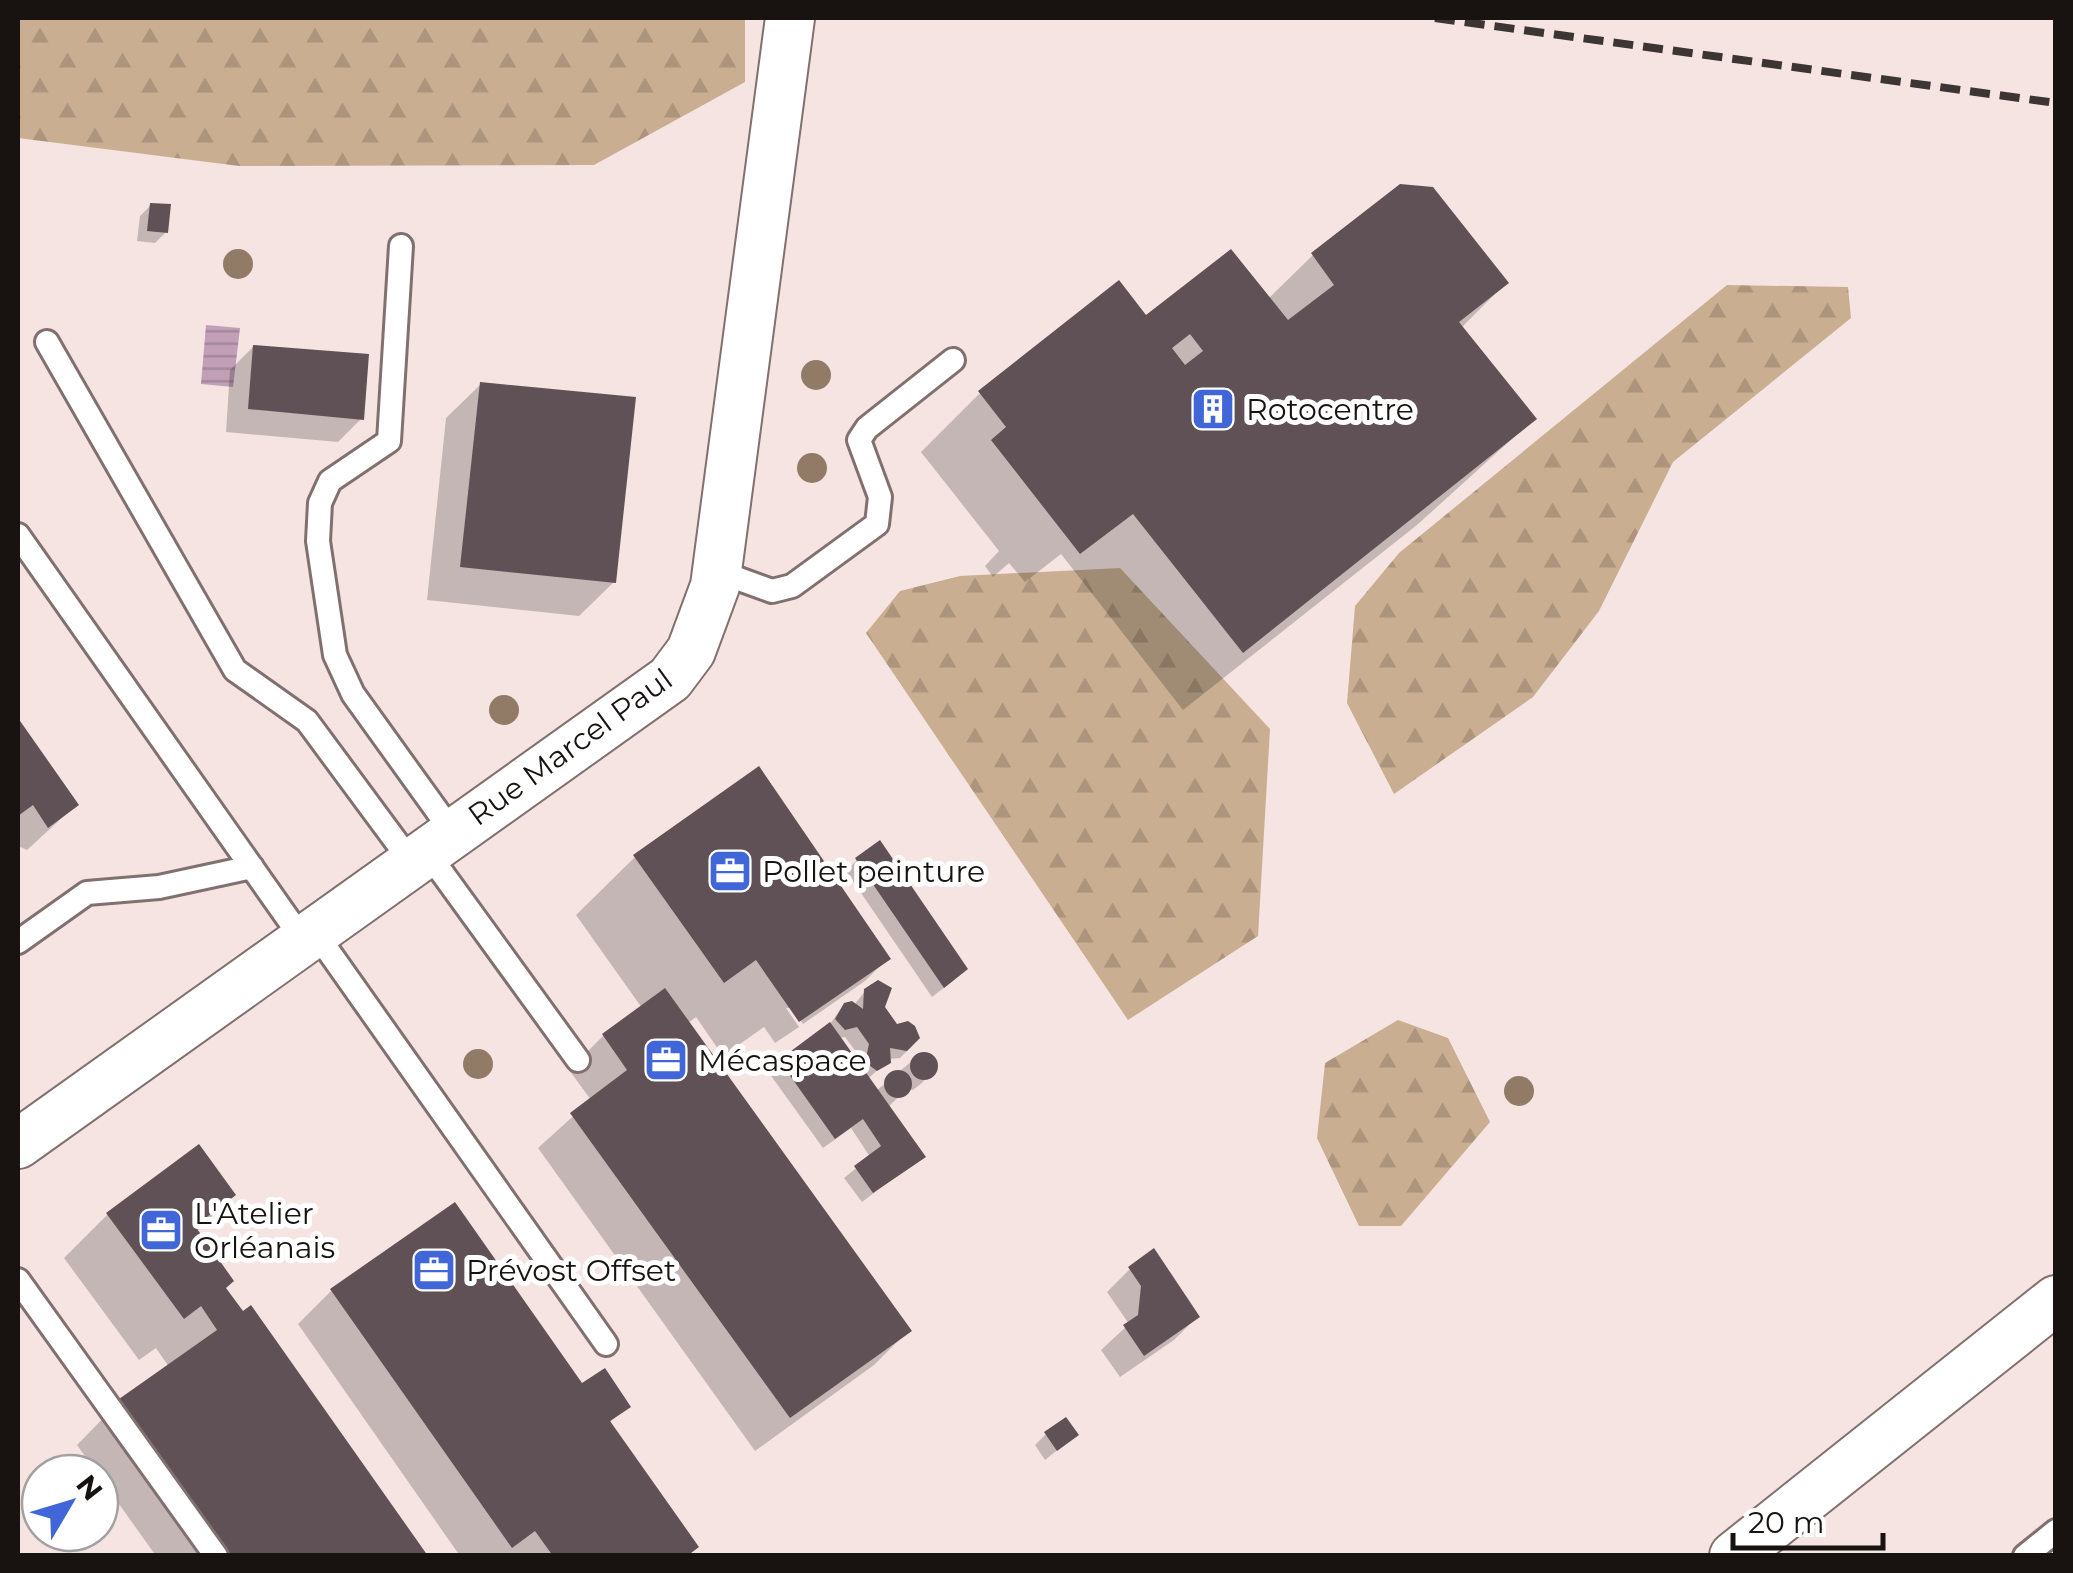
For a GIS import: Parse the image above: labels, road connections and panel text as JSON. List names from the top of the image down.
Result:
{
  "streets": {
    "street": ["Rue Marcel Paul"]
  },
  "places": {
    "building": ["Rotocentre"],
    "office": [
      "Pollet peinture",
      "Mécaspace",
      "L'Atelier Orléanais",
      "Prévost Offset"
    ]
  },
  "scale_bar": "20 m",
  "north": "top right"
}
